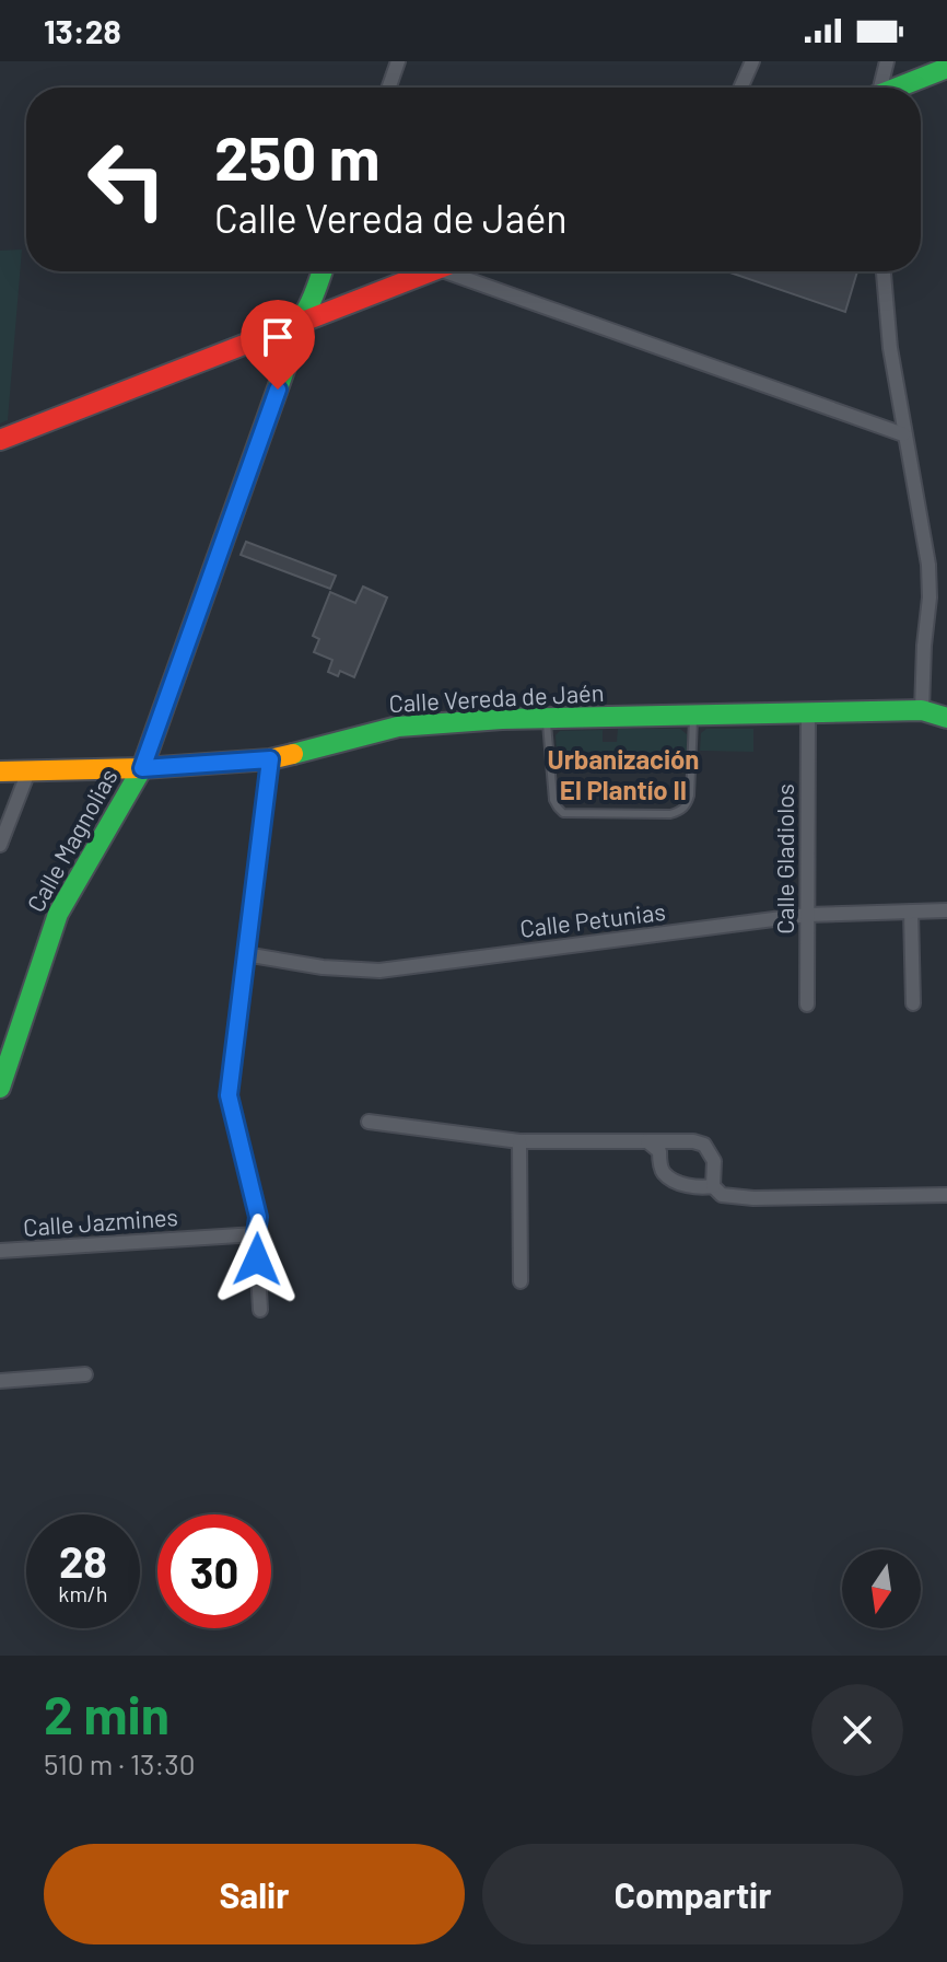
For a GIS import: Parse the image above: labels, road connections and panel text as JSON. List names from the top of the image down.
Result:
{
  "streets": {
    "main road": ["Calle Vereda de Jaén", "Calle Magnolias"],
    "street": ["Calle Gladiolos", "Calle Petunias", "Calle Jazmines"]
  },
  "crossings": [
    ["Calle Vereda de Jaén", "Calle Magnolias"],
    ["Calle Vereda de Jaén", "Calle Gladiolos"],
    ["Calle Gladiolos", "Calle Petunias"]
  ],
  "districts": ["Urbanización El Plantío II"],
  "north": "bottom",
  "page": {
    "status": "13:28",
    "turn": ["250 m", "Calle Vereda de Jaén"],
    "speed": "28 km/h",
    "limit": "30",
    "heading": ["2 min", "510 m · 13:30"],
    "buttons": ["Salir", "Compartir"]
  }
}
